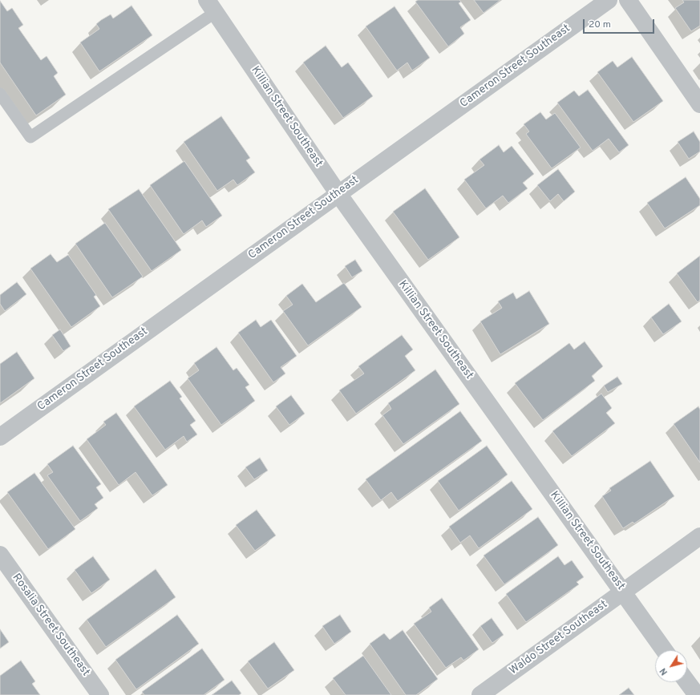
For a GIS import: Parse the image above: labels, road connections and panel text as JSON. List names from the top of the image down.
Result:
{
  "streets": {
    "street": [
      "Cameron Street Southeast",
      "Killian Street Southeast",
      "Rosalia Street Southeast",
      "Waldo Street Southeast"
    ]
  },
  "crossings": [
    ["Cameron Street Southeast", "Killian Street Southeast"],
    ["Killian Street Southeast", "Waldo Street Southeast"]
  ],
  "scale_bar": "20 m",
  "north": "bottom left"
}
